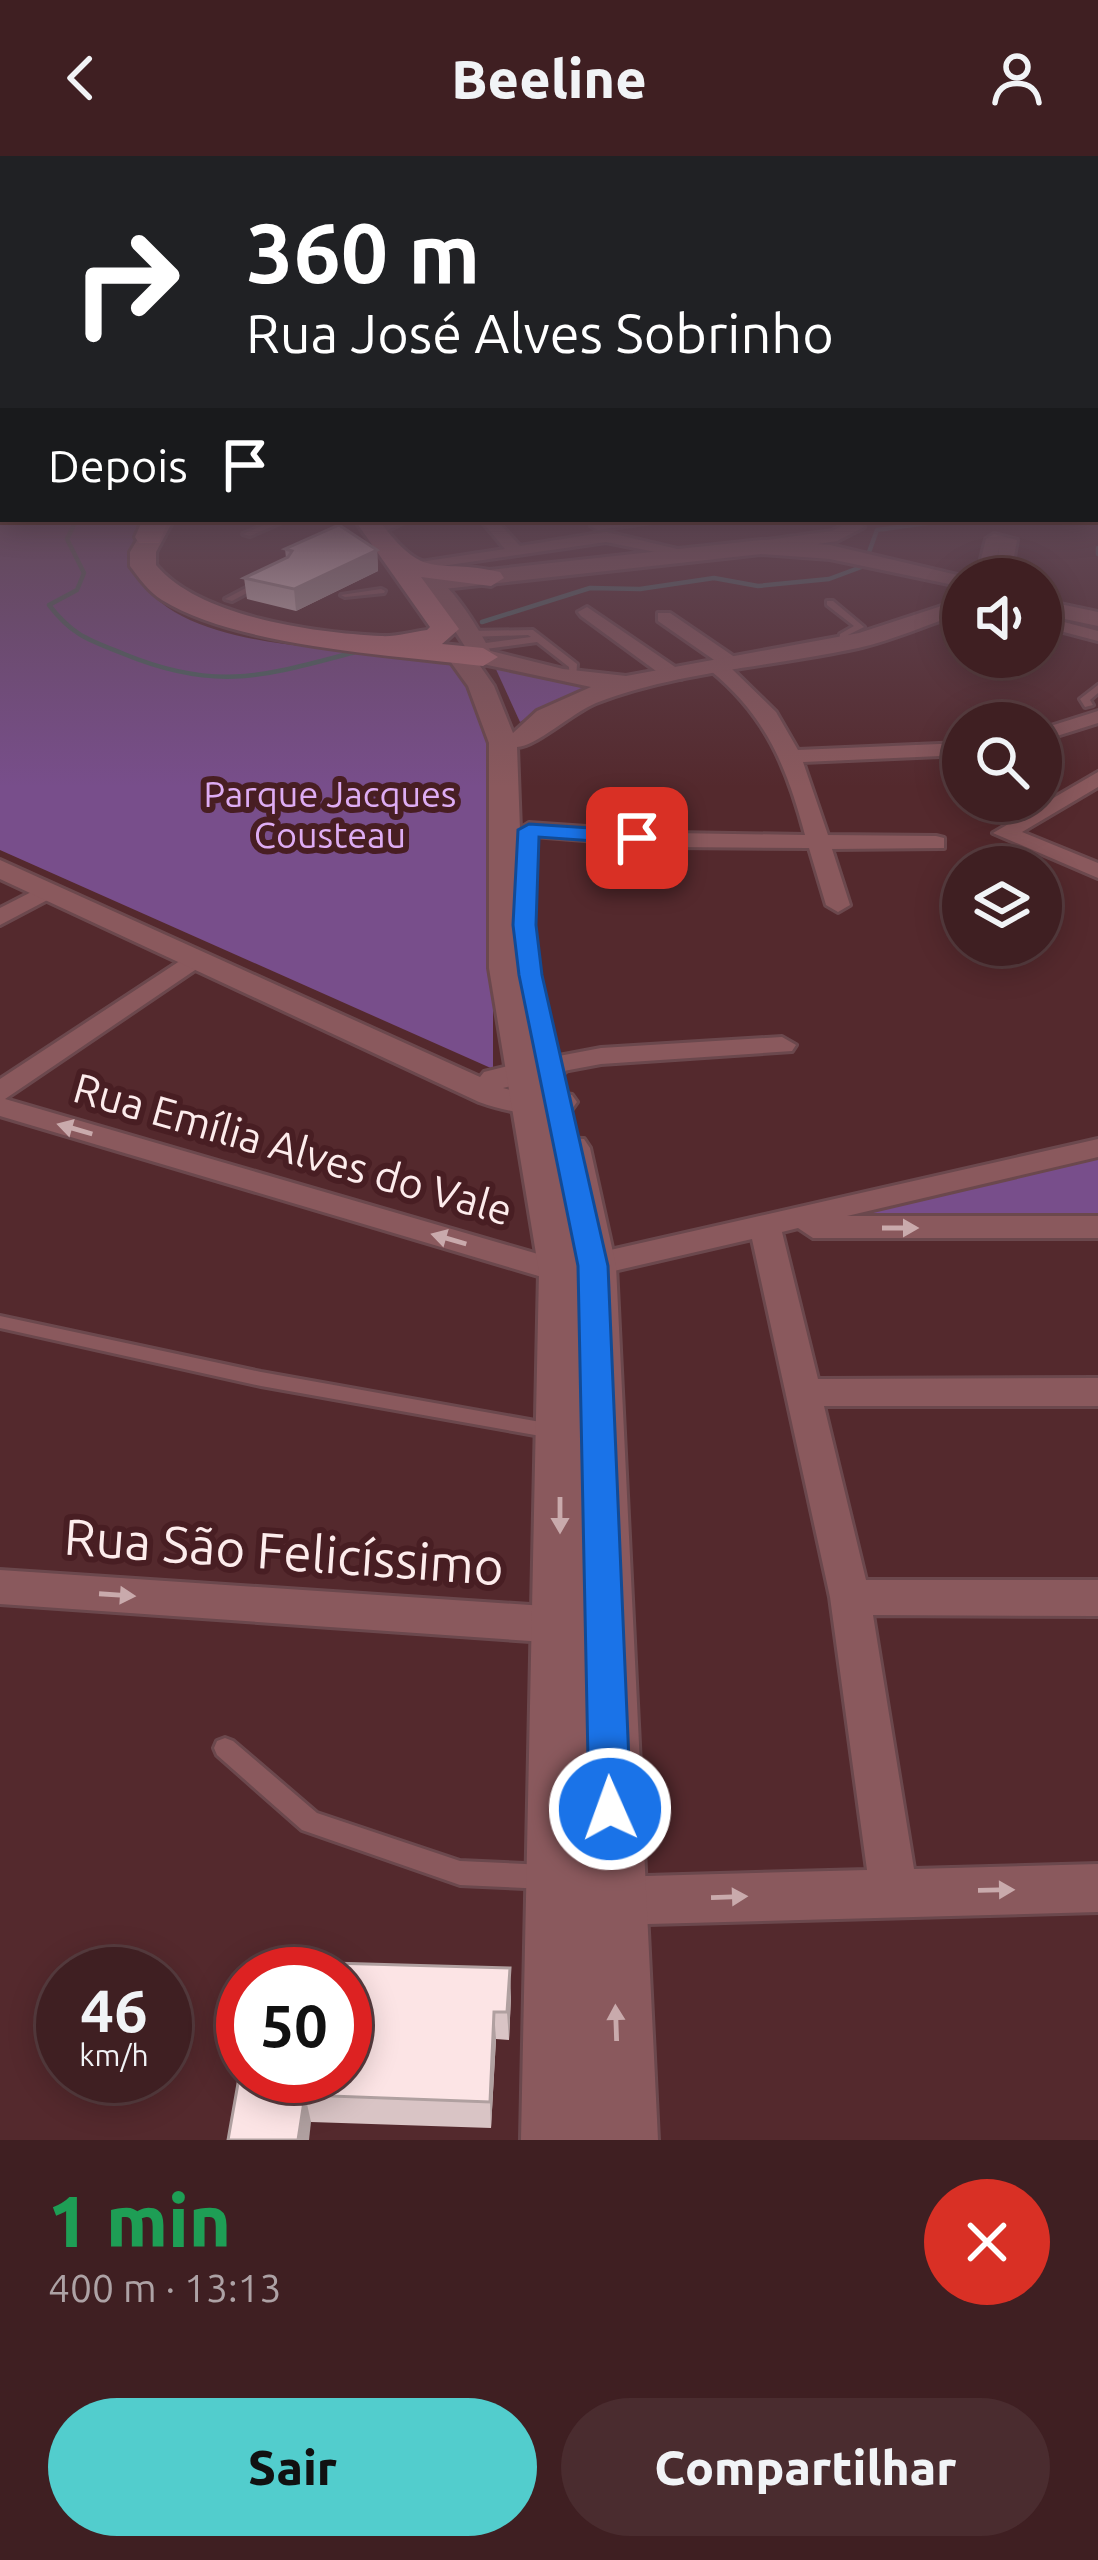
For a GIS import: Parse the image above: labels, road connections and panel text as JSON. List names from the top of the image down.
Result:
{
  "streets": {
    "street": ["Rua Emília Alves do Vale", "Rua São Felicíssimo"]
  },
  "one_way": ["Rua São Felicíssimo"],
  "parks": ["Parque Jacques Cousteau"],
  "page": {
    "header": "Beeline",
    "turn": ["360 m", "Rua José Alves Sobrinho"],
    "then": "Depois",
    "speed": "46 km/h",
    "limit": "50",
    "heading": ["1 min", "400 m · 13:13"],
    "buttons": ["Sair", "Compartilhar"]
  }
}
